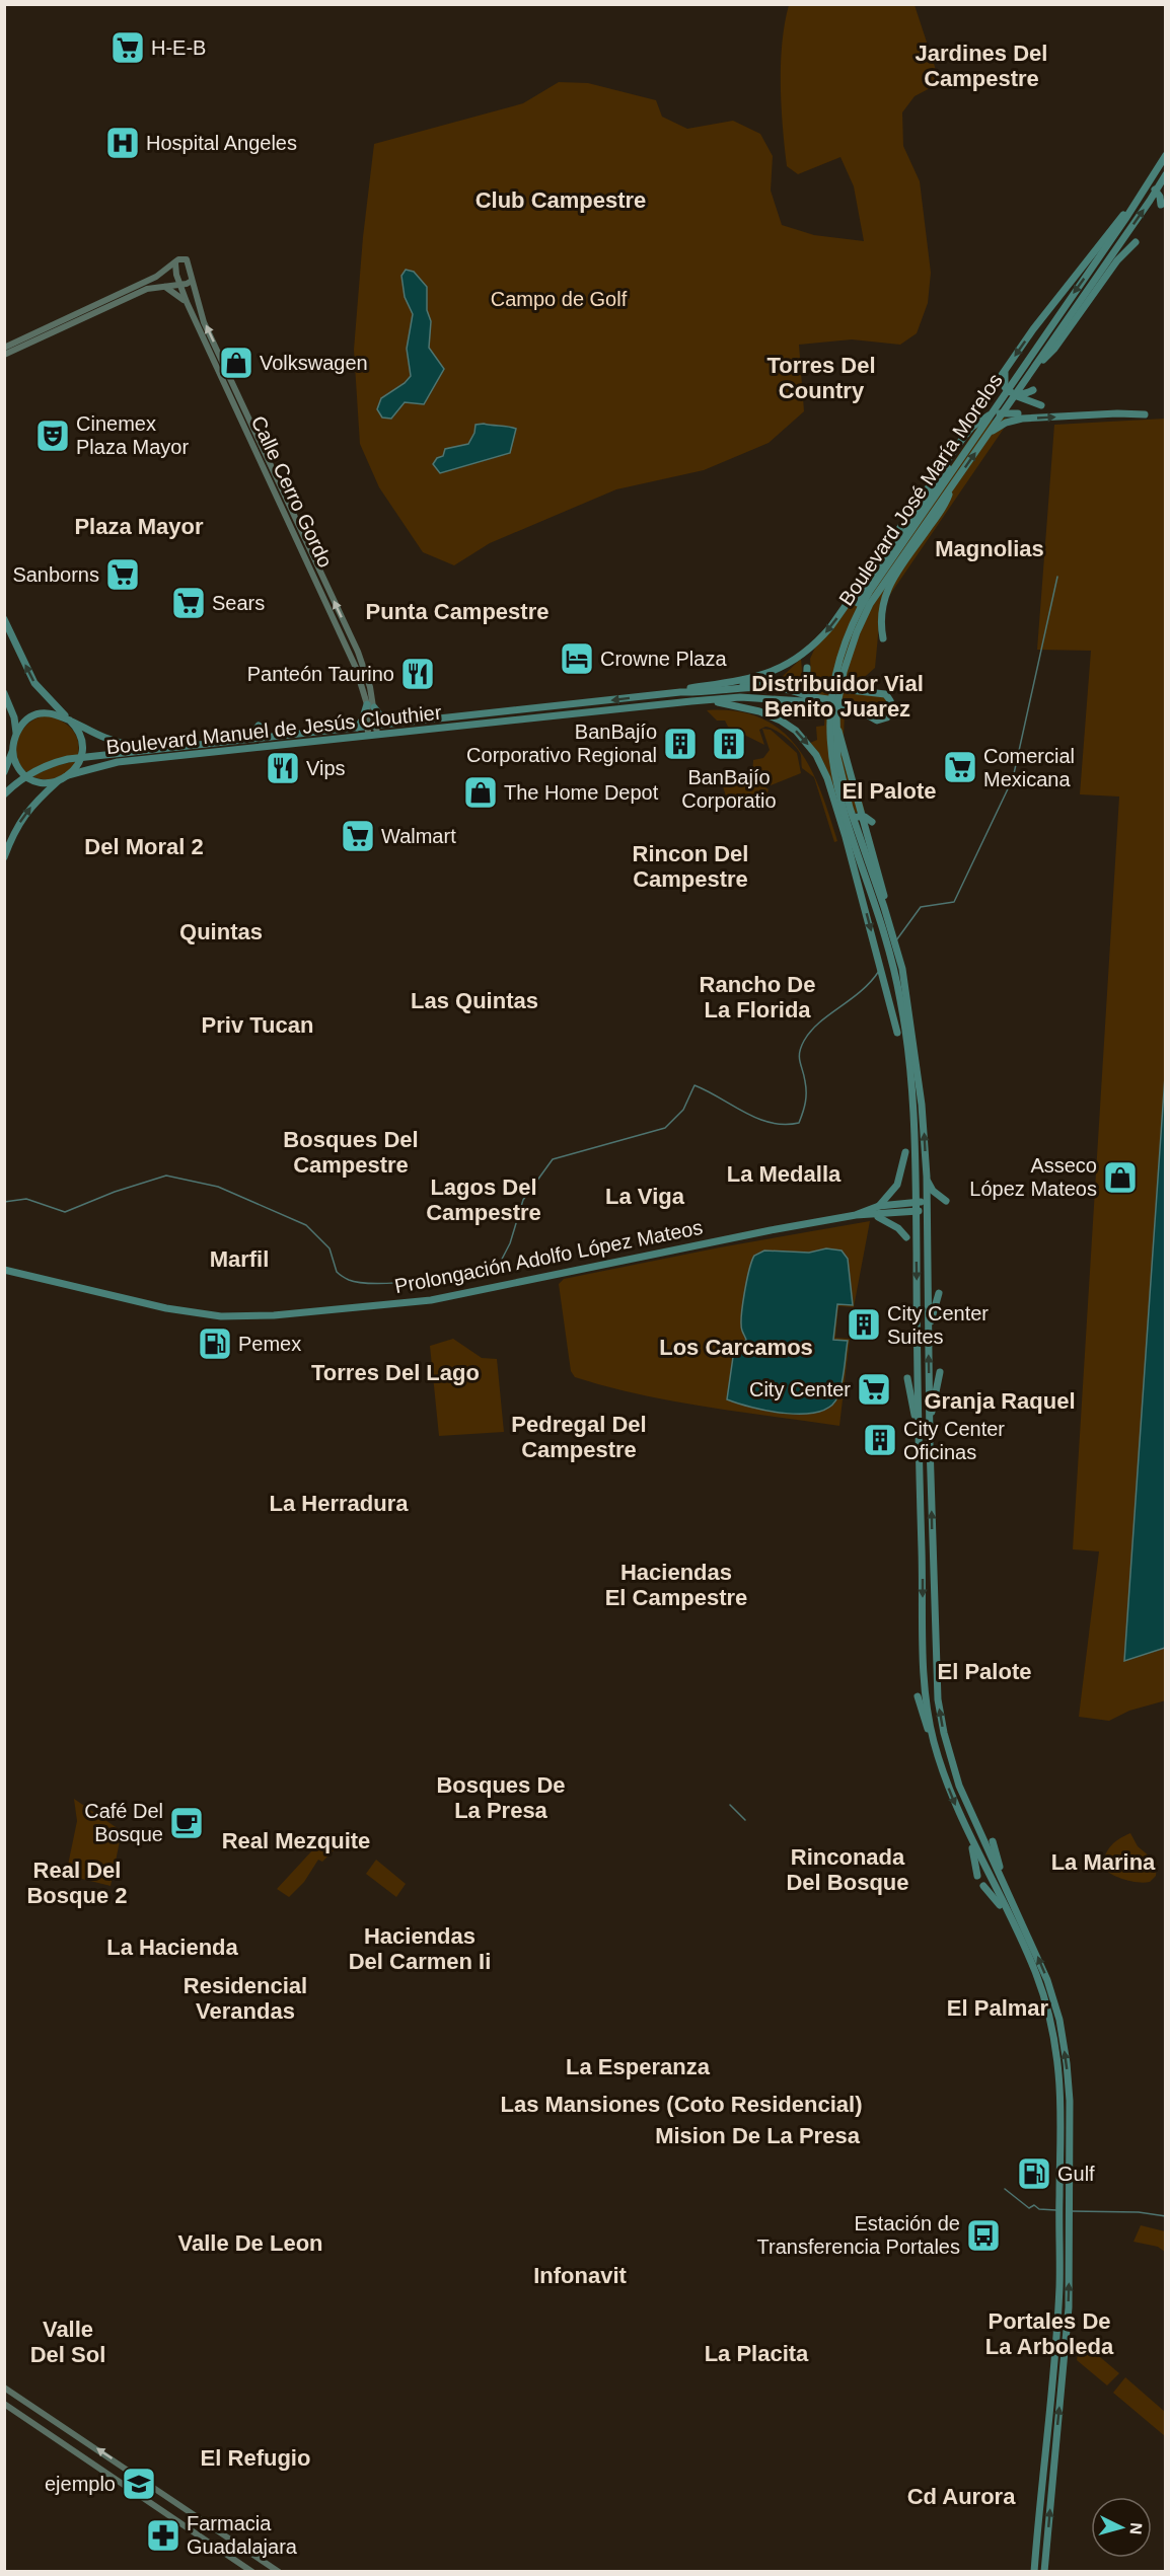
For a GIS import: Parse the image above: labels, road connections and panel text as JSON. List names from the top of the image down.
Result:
{
  "streets": {
    "main road": [
      "Boulevard José María Morelos",
      "Calle Cerro Gordo",
      "Boulevard Manuel de Jesús Clouthier",
      "Prolongación Adolfo López Mateos"
    ]
  },
  "crossings": [
    ["Boulevard José María Morelos", "Prolongación Adolfo López Mateos"],
    ["Calle Cerro Gordo", "Boulevard Manuel de Jesús Clouthier"]
  ],
  "districts": [
    "Jardines Del Campestre",
    "Club Campestre",
    "Torres Del Country",
    "Plaza Mayor",
    "Magnolias",
    "Punta Campestre",
    "Distribuidor Vial Benito Juarez",
    "El Palote",
    "Del Moral 2",
    "Rincon Del Campestre",
    "Quintas",
    "Rancho De La Florida",
    "Las Quintas",
    "Priv Tucan",
    "Bosques Del Campestre",
    "La Medalla",
    "Lagos Del Campestre",
    "La Viga",
    "Marfil",
    "Los Carcamos",
    "Torres Del Lago",
    "Granja Raquel",
    "Pedregal Del Campestre",
    "La Herradura",
    "Haciendas El Campestre",
    "El Palote",
    "Bosques De La Presa",
    "Real Mezquite",
    "Rinconada Del Bosque",
    "La Marina",
    "Real Del Bosque 2",
    "Haciendas Del Carmen Ii",
    "La Hacienda",
    "Residencial Verandas",
    "El Palmar",
    "La Esperanza",
    "Las Mansiones (Coto Residencial)",
    "Mision De La Presa",
    "Valle De Leon",
    "Infonavit",
    "Portales De La Arboleda",
    "Valle Del Sol",
    "La Placita",
    "El Refugio",
    "Cd Aurora"
  ],
  "parks": ["Campo de Golf"],
  "places": {
    "supermarket": [
      "H-E-B",
      "Sanborns",
      "Sears",
      "Comercial Mexicana",
      "Walmart",
      "City Center"
    ],
    "hospital": ["Hospital Angeles"],
    "shop": ["Volkswagen", "The Home Depot", "Asseco López Mateos"],
    "theatre": ["Cinemex Plaza Mayor"],
    "hotel": ["Crowne Plaza"],
    "restaurant": ["Panteón Taurino", "Vips"],
    "building": [
      "BanBajío Corporativo Regional",
      "BanBajío Corporatio",
      "City Center Suites",
      "City Center Oficinas"
    ],
    "fuel station": ["Pemex", "Gulf"],
    "cafe": ["Café Del Bosque"],
    "bus stop": ["Estación de Transferencia Portales"],
    "school or university": ["ejemplo"],
    "pharmacy": ["Farmacia Guadalajara"]
  },
  "north": "right"
}
